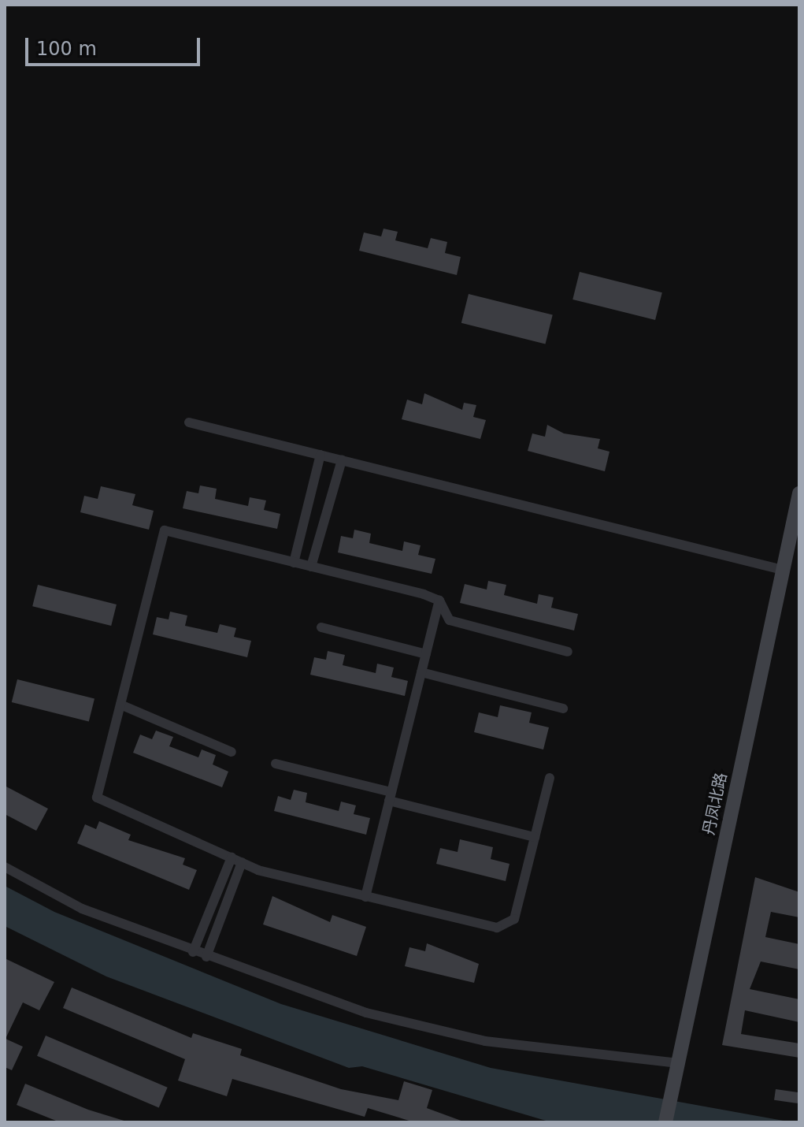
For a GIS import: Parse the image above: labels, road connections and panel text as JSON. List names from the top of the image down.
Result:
{
  "streets": {
    "main road": ["丹凤北路"]
  },
  "scale_bar": "100 m"
}
